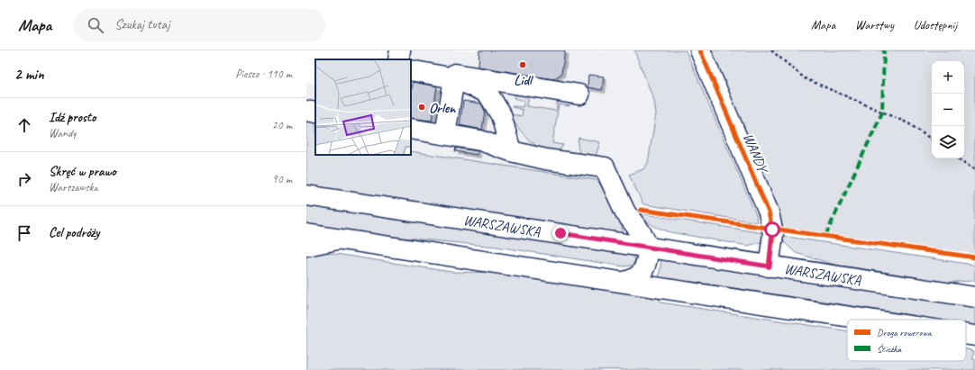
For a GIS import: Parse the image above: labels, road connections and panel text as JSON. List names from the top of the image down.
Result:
{
  "streets": {
    "main road": ["WANDY", "WARSZAWSKA"]
  },
  "crossings": [
    ["WANDY", "WARSZAWSKA"]
  ],
  "places": ["Lidl", "Orlen"],
  "legend": ["Droga rowerowa", "Ścieżka"],
  "page": {
    "header": "Mapa",
    "search": "Szukaj tutaj",
    "nav": ["Mapa", "Warstwy", "Udostępnij"],
    "heading": ["2 min", "Pieszo · 110 m"],
    "map_buttons": ["+", "−"],
    "list": [
      ["Idź prosto", "Wandy", "20 m"],
      ["Skręć w prawo", "Warszawska", "90 m"],
      "Cel podróży"
    ]
  }
}
